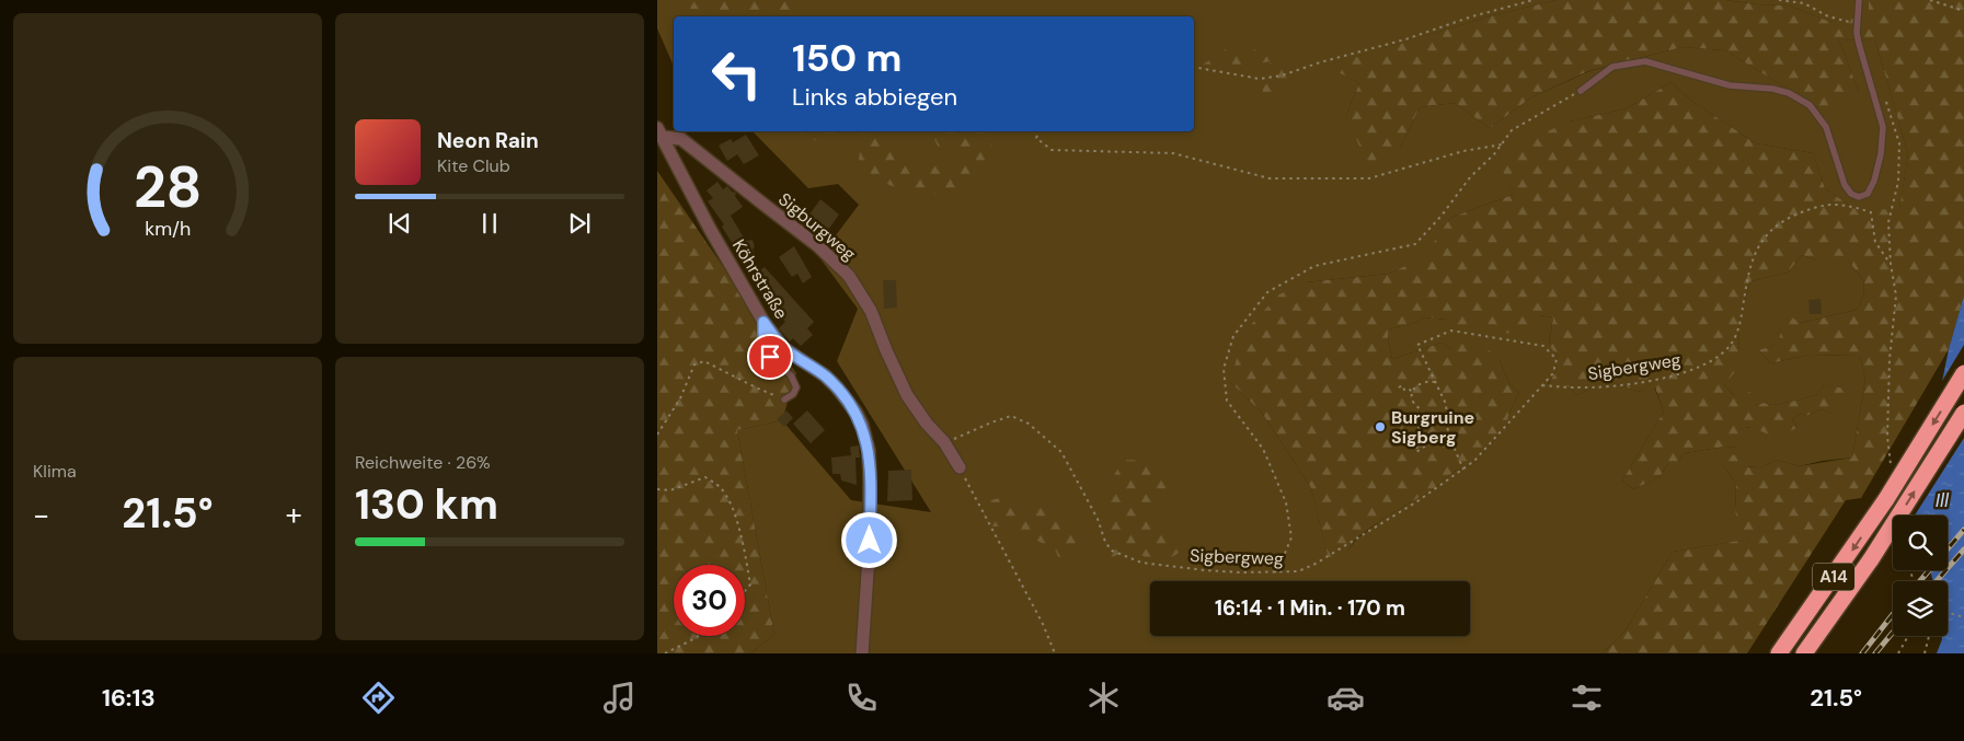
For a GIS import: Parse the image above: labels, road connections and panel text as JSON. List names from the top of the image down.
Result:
{
  "streets": {
    "highway": ["A14"],
    "street": ["Sigburgweg", "Köhrstraße"],
    "path": ["Sigbergweg"]
  },
  "crossings": [
    ["Sigburgweg", "Köhrstraße"],
    ["Sigburgweg", "Sigbergweg"]
  ],
  "water": ["Ill"],
  "places": ["Burgruine Sigberg"],
  "page": {
    "turn": ["150 m", "Links abbiegen"],
    "song": ["Neon Rain", "Kite Club"],
    "tile": [
      "Klima",
      ["Reichweite · 26%", "130 km"]
    ],
    "heat": ["−", "21.5°", "+"],
    "limit": "30",
    "trip": "16:14 · 1 Min. · 170 m",
    "tabs": ["16:13", "21.5°"],
    "gauge": ["28", "km/h"]
  }
}
